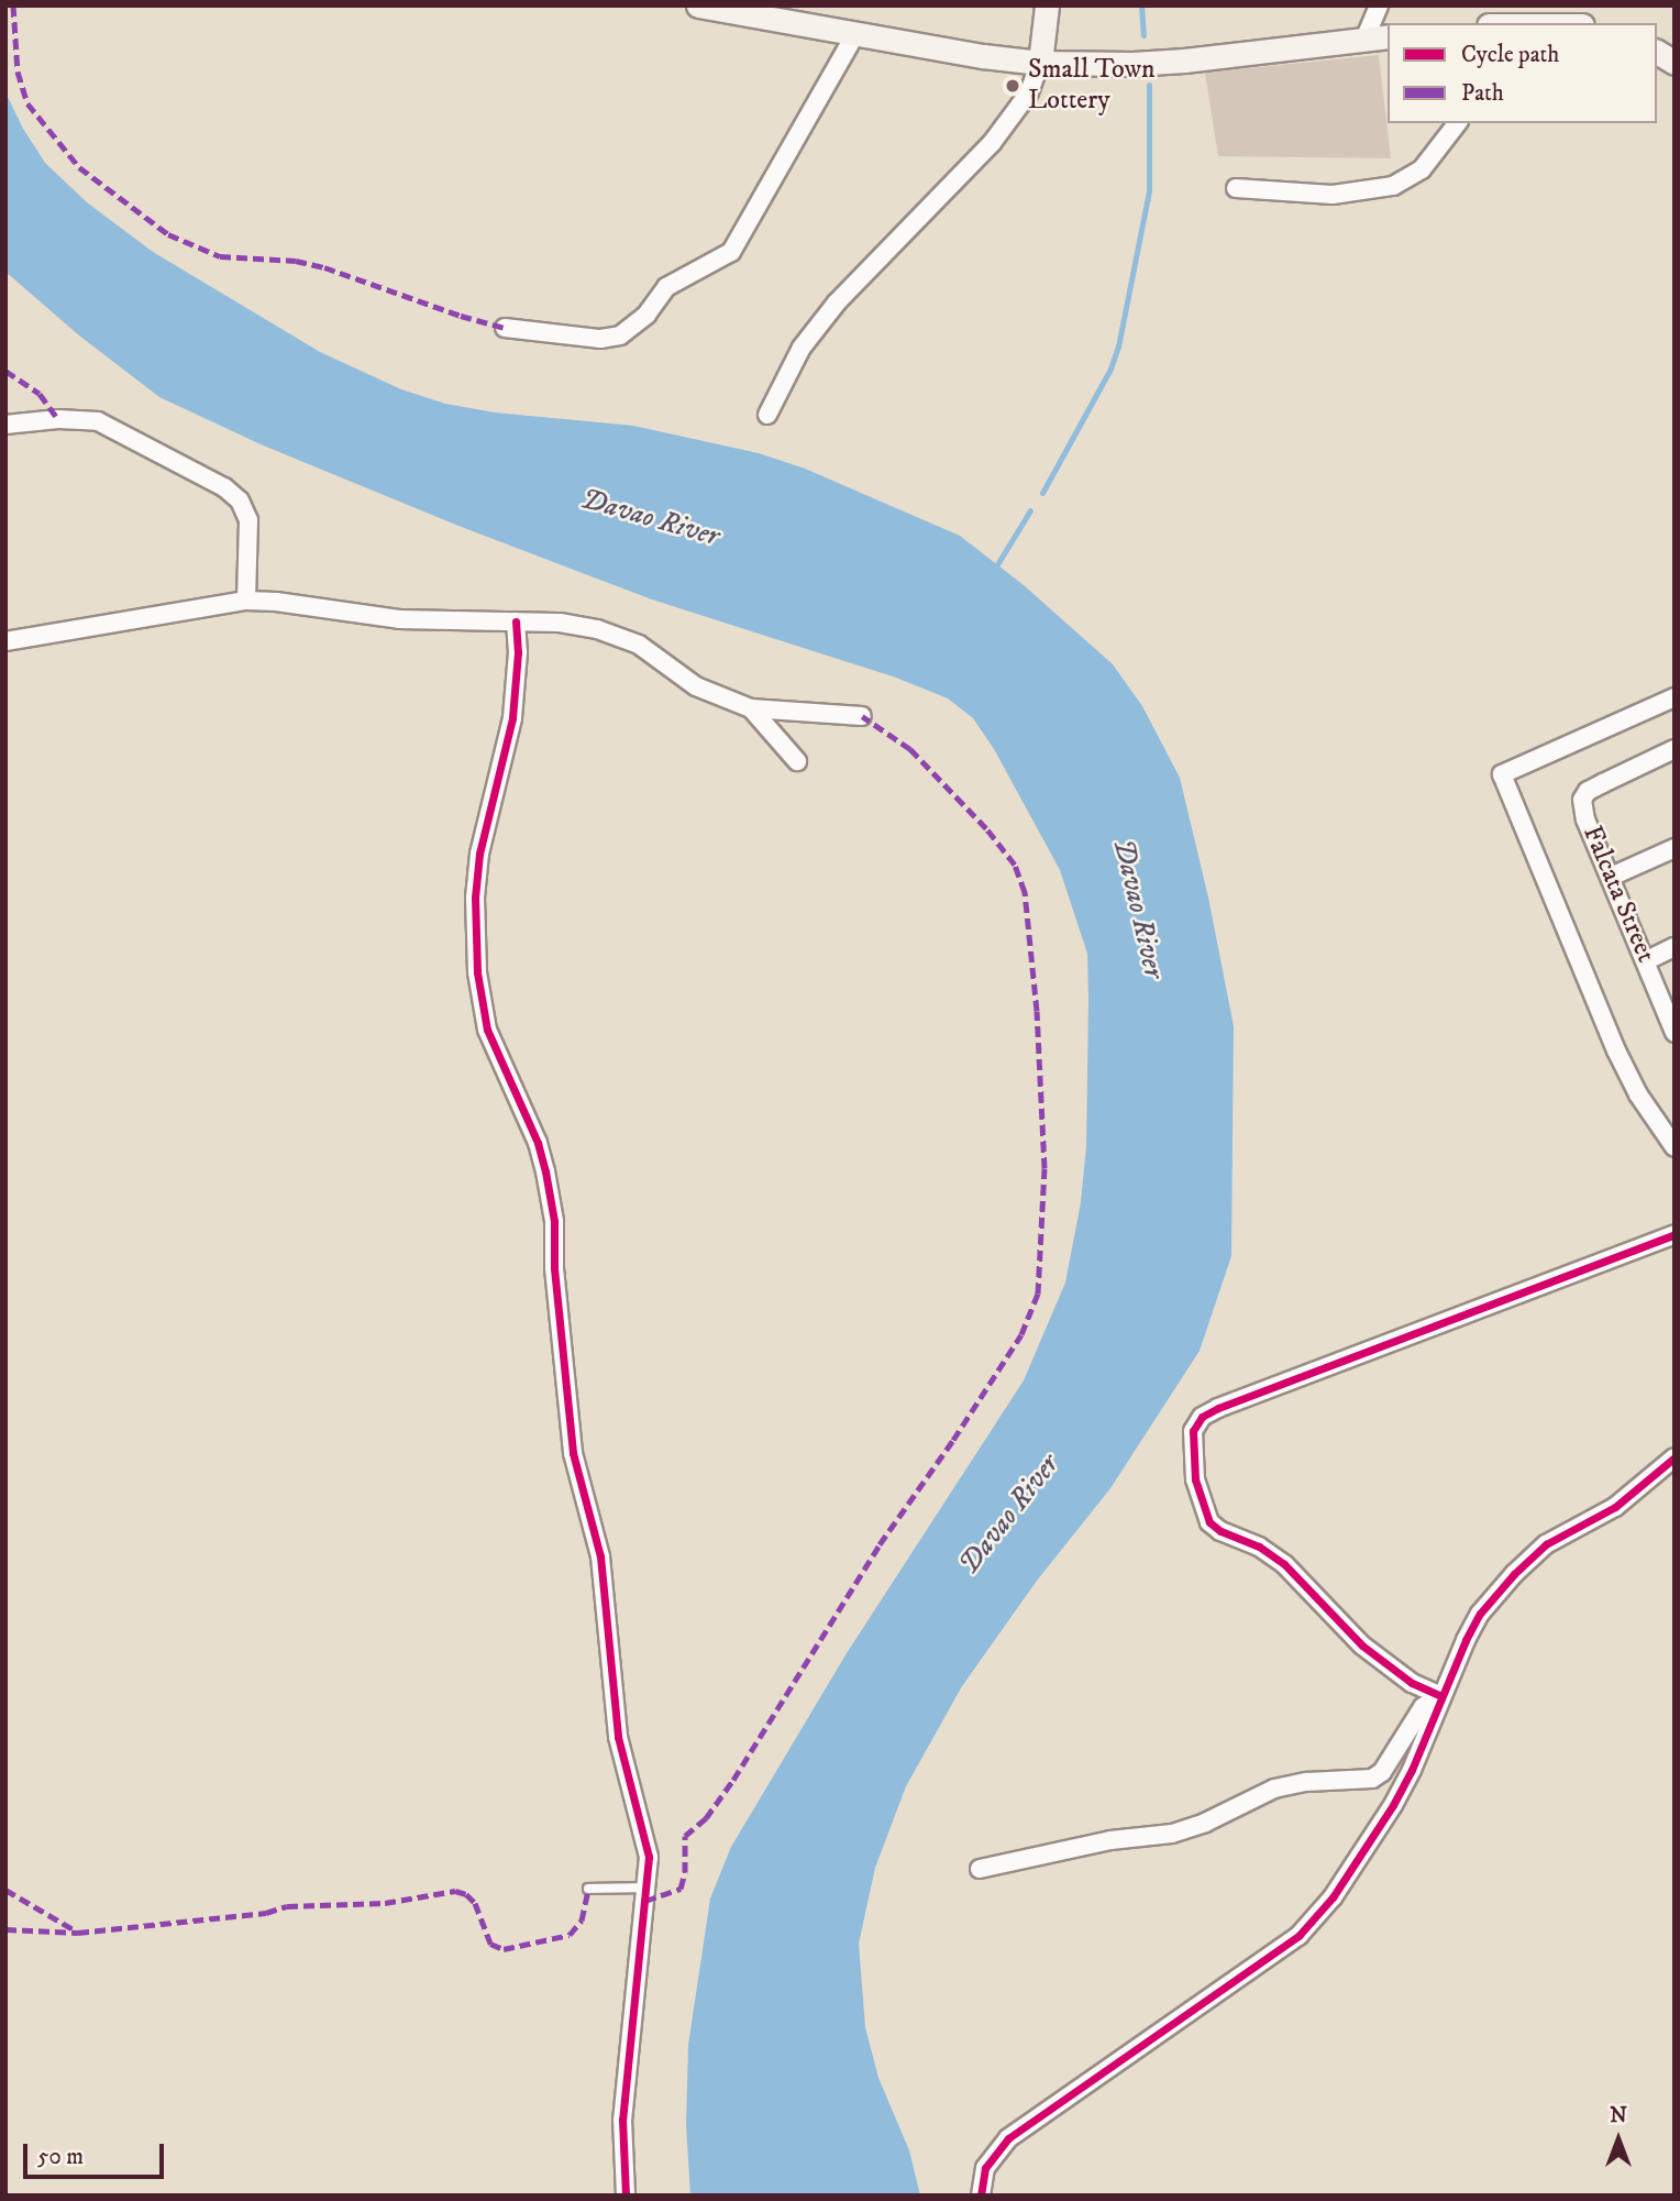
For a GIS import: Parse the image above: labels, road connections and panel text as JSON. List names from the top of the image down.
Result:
{
  "streets": {
    "street": ["Falcata Street"]
  },
  "water": ["Davao River"],
  "places": ["Small Town Lottery"],
  "legend": ["Cycle path", "Path"],
  "scale_bar": "50 m",
  "north": "top"
}
